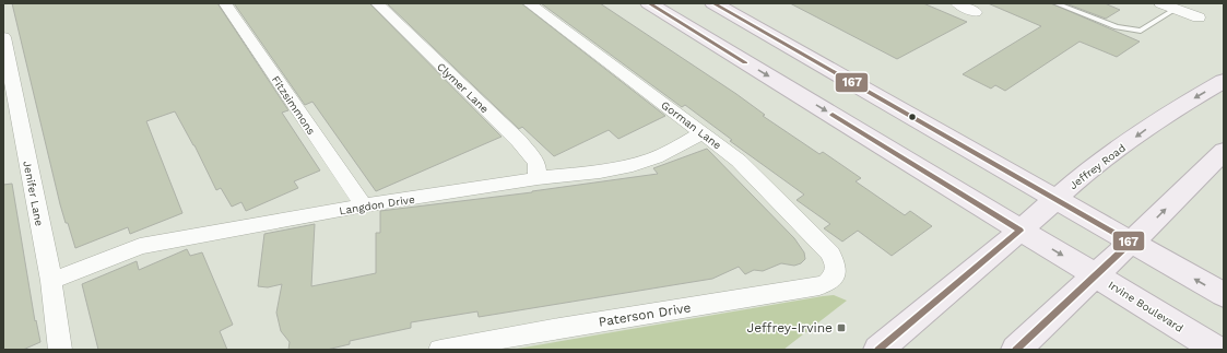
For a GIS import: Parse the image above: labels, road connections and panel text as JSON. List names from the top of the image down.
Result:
{
  "streets": {
    "main road": ["Jeffrey Road", "Irvine Boulevard"],
    "street": [
      "Clymer Lane",
      "Fitzsimmons",
      "Gorman Lane",
      "Jenifer Lane",
      "Langdon Drive",
      "Paterson Drive"
    ]
  },
  "crossings": [
    ["Clymer Lane", "Langdon Drive"],
    ["Fitzsimmons", "Langdon Drive"],
    ["Gorman Lane", "Langdon Drive"],
    ["Gorman Lane", "Paterson Drive"],
    ["Jeffrey Road", "Irvine Boulevard"],
    ["Jenifer Lane", "Langdon Drive"]
  ],
  "places": {
    "transit": ["Jeffrey-Irvine"]
  },
  "lines": ["transit line 167"]
}
